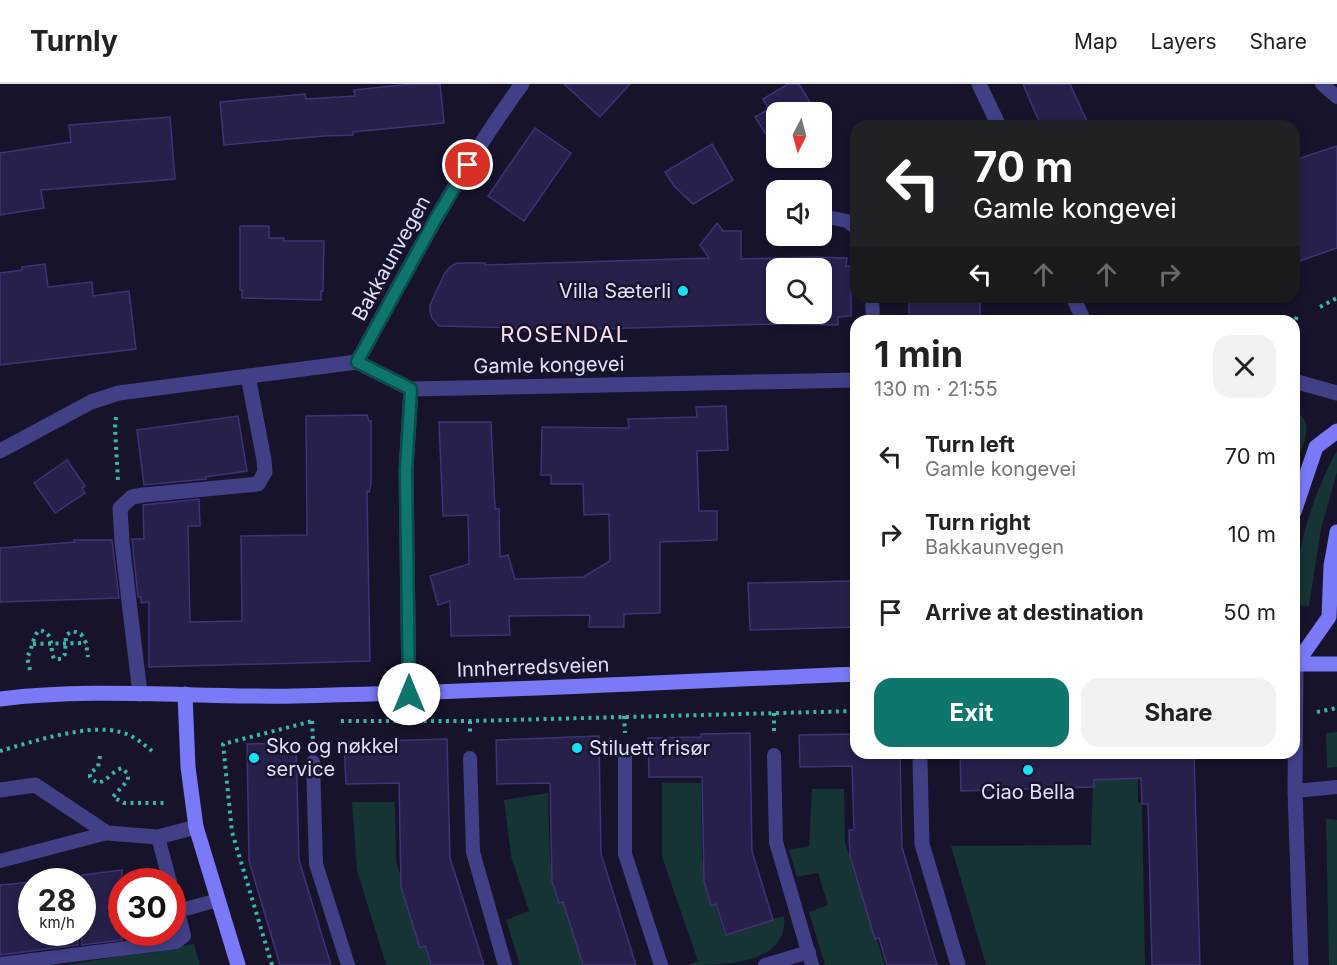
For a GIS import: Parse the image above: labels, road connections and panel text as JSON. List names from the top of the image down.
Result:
{
  "streets": {
    "main road": ["Innherredsveien"],
    "street": ["Bakkaunvegen", "Gamle kongevei"]
  },
  "crossings": [
    ["Bakkaunvegen", "Gamle kongevei"]
  ],
  "districts": ["ROSENDAL"],
  "places": [
    "Villa Sæterli",
    "Stiluett frisør",
    "Sko og nøkkel service",
    "Ciao Bella"
  ],
  "north": "bottom",
  "page": {
    "header": "Turnly",
    "nav": ["Map", "Layers", "Share"],
    "turn": ["70 m", "Gamle kongevei"],
    "heading": ["1 min", "130 m · 21:55"],
    "list": [
      {
        "name": "Turn left",
        "note": "Gamle kongevei",
        "value": "70 m"
      },
      {
        "name": "Turn right",
        "note": "Bakkaunvegen",
        "value": "10 m"
      },
      {
        "name": "Arrive at destination",
        "value": "50 m"
      }
    ],
    "buttons": ["Exit", "Share"],
    "speed": "28 km/h",
    "limit": "30"
  }
}
